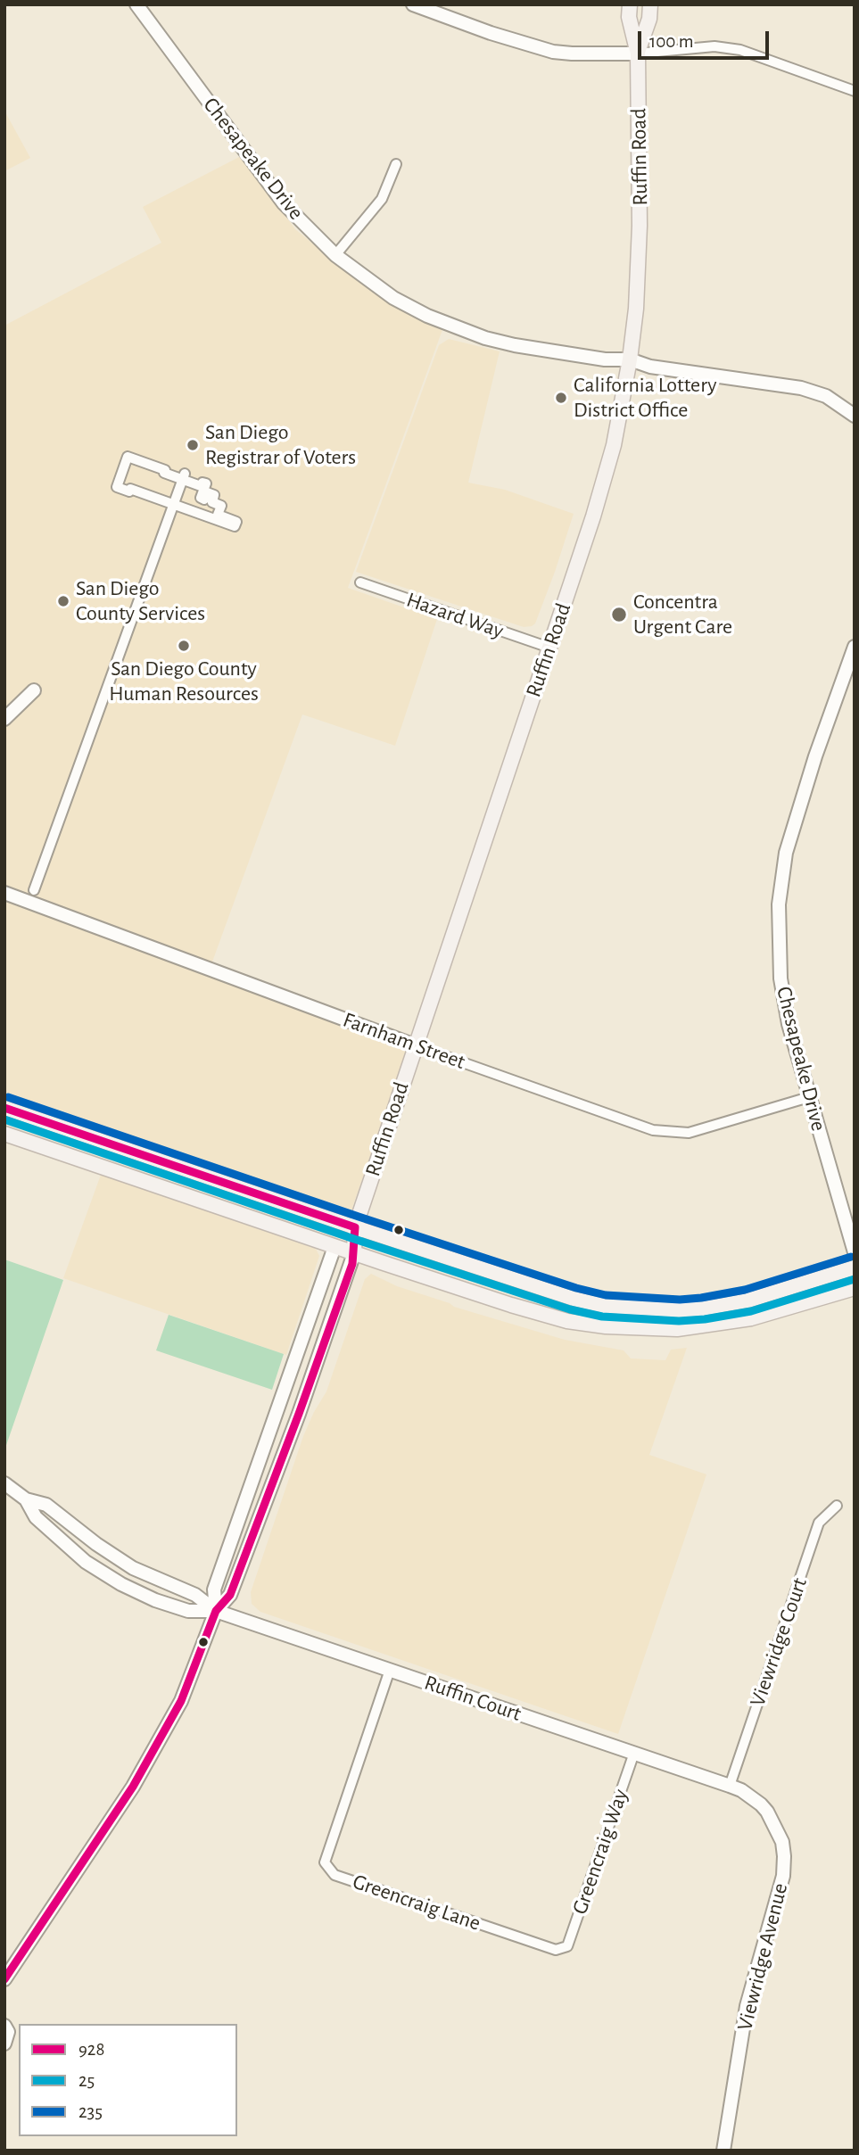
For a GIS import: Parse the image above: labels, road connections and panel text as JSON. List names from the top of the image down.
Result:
{
  "streets": {
    "main road": ["Ruffin Road"],
    "street": [
      "Chesapeake Drive",
      "Hazard Way",
      "Farnham Street",
      "Viewridge Court",
      "Ruffin Court",
      "Greencraig Way",
      "Greencraig Lane",
      "Viewridge Avenue"
    ]
  },
  "crossings": [
    ["Ruffin Road", "Chesapeake Drive"],
    ["Ruffin Road", "Hazard Way"],
    ["Ruffin Road", "Farnham Street"],
    ["Ruffin Road", "Ruffin Court"],
    ["Chesapeake Drive", "Farnham Street"],
    ["Viewridge Court", "Ruffin Court"],
    ["Viewridge Court", "Viewridge Avenue"],
    ["Ruffin Court", "Greencraig Way"],
    ["Ruffin Court", "Greencraig Lane"],
    ["Ruffin Court", "Viewridge Avenue"],
    ["Greencraig Way", "Greencraig Lane"]
  ],
  "places": [
    "California Lottery District Office",
    "San Diego Registrar of Voters",
    "San Diego County Services",
    "Concentra Urgent Care",
    "San Diego County Human Resources"
  ],
  "lines": ["transit line 235", "transit line 928", "transit line 25"],
  "legend": ["928", "25", "235"],
  "scale_bar": "100 m"
}
